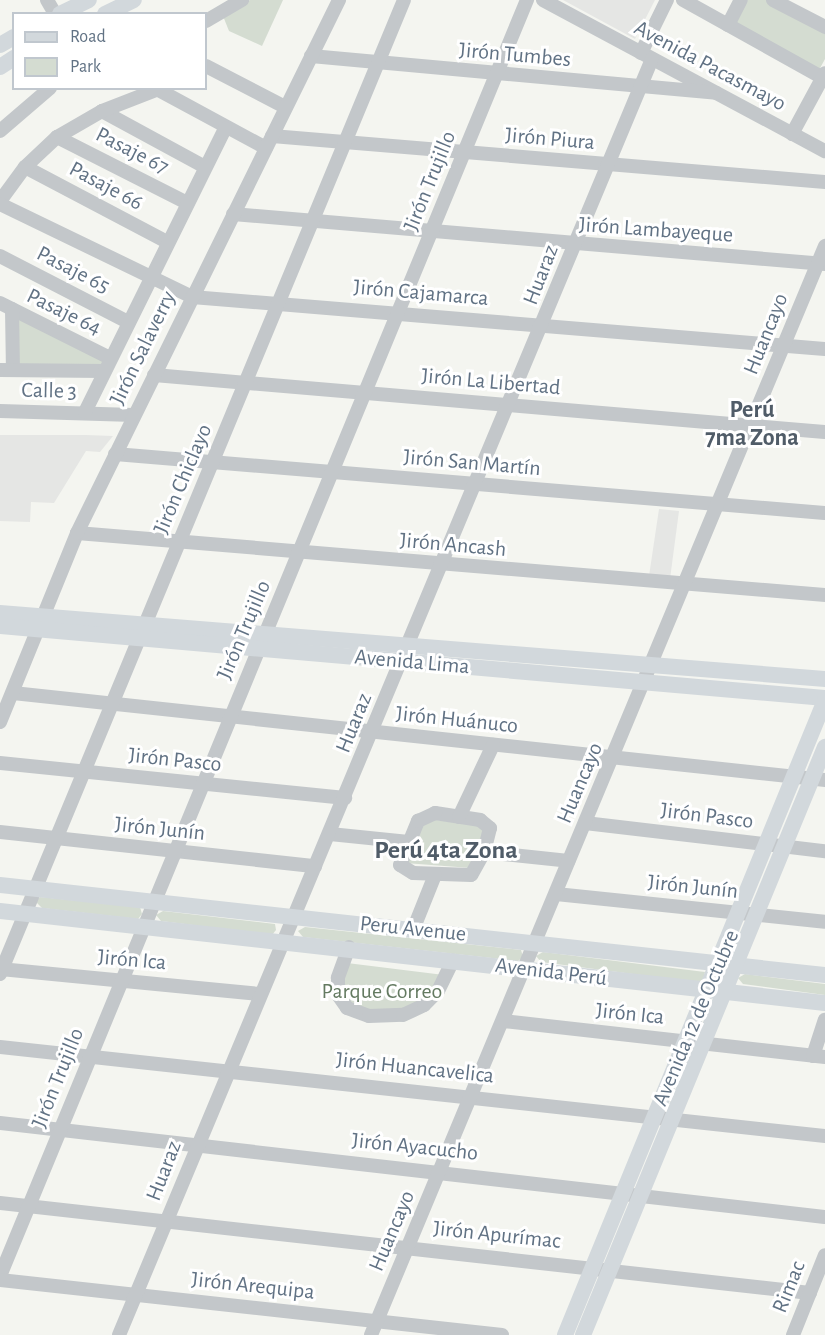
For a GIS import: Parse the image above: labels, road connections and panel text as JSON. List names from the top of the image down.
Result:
{
  "streets": {
    "main road": [
      "Avenida Lima",
      "Peru Avenue",
      "Avenida Perú",
      "Avenida 12 de Octubre"
    ],
    "street": [
      "Jirón Tumbes",
      "Avenida Pacasmayo",
      "Jirón Piura",
      "Pasaje 67",
      "Jirón Trujillo",
      "Pasaje 66",
      "Jirón Lambayeque",
      "Pasaje 65",
      "Huaraz",
      "Jirón Cajamarca",
      "Pasaje 64",
      "Huancayo",
      "Jirón Salaverry",
      "Jirón La Libertad",
      "Calle 3",
      "Jirón San Martín",
      "Jirón Chiclayo",
      "Jirón Ancash",
      "Jirón Huánuco",
      "Jirón Pasco",
      "Jirón Junín",
      "Jirón Ica",
      "Jirón Huancavelica",
      "Jirón Ayacucho",
      "Jirón Apurímac",
      "Jirón Arequipa",
      "Rimac"
    ]
  },
  "crossings": [
    ["Jirón Tumbes", "Avenida Pacasmayo"],
    ["Jirón Tumbes", "Jirón Trujillo"],
    ["Jirón Tumbes", "Huaraz"],
    ["Jirón Tumbes", "Jirón Salaverry"],
    ["Jirón Tumbes", "Jirón Chiclayo"],
    ["Avenida Pacasmayo", "Huaraz"],
    ["Jirón Piura", "Jirón Trujillo"],
    ["Jirón Piura", "Huaraz"],
    ["Jirón Piura", "Jirón Salaverry"],
    ["Jirón Piura", "Jirón Chiclayo"],
    ["Jirón Trujillo", "Jirón Lambayeque"],
    ["Jirón Trujillo", "Jirón Cajamarca"],
    ["Jirón Trujillo", "Jirón La Libertad"],
    ["Jirón Trujillo", "Jirón San Martín"],
    ["Jirón Trujillo", "Jirón Ancash"],
    ["Jirón Trujillo", "Avenida Lima"],
    ["Jirón Trujillo", "Jirón Huánuco"],
    ["Jirón Trujillo", "Jirón Pasco"],
    ["Jirón Trujillo", "Jirón Junín"],
    ["Jirón Trujillo", "Peru Avenue"],
    ["Jirón Trujillo", "Jirón Ica"],
    ["Jirón Trujillo", "Avenida Perú"],
    ["Jirón Trujillo", "Jirón Huancavelica"],
    ["Jirón Trujillo", "Jirón Ayacucho"],
    ["Jirón Trujillo", "Jirón Apurímac"],
    ["Jirón Trujillo", "Jirón Arequipa"],
    ["Jirón Lambayeque", "Huaraz"],
    ["Jirón Lambayeque", "Huancayo"],
    ["Jirón Lambayeque", "Jirón Salaverry"],
    ["Jirón Lambayeque", "Jirón Chiclayo"],
    ["Huaraz", "Jirón Cajamarca"],
    ["Huaraz", "Jirón La Libertad"],
    ["Huaraz", "Jirón San Martín"],
    ["Huaraz", "Jirón Ancash"],
    ["Huaraz", "Avenida Lima"],
    ["Huaraz", "Jirón Huánuco"],
    ["Huaraz", "Jirón Pasco"],
    ["Huaraz", "Jirón Junín"],
    ["Huaraz", "Peru Avenue"],
    ["Huaraz", "Jirón Ica"],
    ["Huaraz", "Avenida Perú"],
    ["Huaraz", "Jirón Huancavelica"],
    ["Huaraz", "Jirón Ayacucho"],
    ["Huaraz", "Jirón Apurímac"],
    ["Huaraz", "Jirón Arequipa"],
    ["Jirón Cajamarca", "Huancayo"],
    ["Jirón Cajamarca", "Jirón Salaverry"],
    ["Jirón Cajamarca", "Jirón Chiclayo"],
    ["Huancayo", "Jirón La Libertad"],
    ["Huancayo", "Jirón San Martín"],
    ["Huancayo", "Jirón Ancash"],
    ["Huancayo", "Avenida Lima"],
    ["Huancayo", "Jirón Huánuco"],
    ["Huancayo", "Jirón Pasco"],
    ["Huancayo", "Jirón Junín"],
    ["Huancayo", "Peru Avenue"],
    ["Huancayo", "Jirón Ica"],
    ["Huancayo", "Avenida Perú"],
    ["Huancayo", "Jirón Huancavelica"],
    ["Huancayo", "Jirón Ayacucho"],
    ["Huancayo", "Jirón Apurímac"],
    ["Huancayo", "Jirón Arequipa"],
    ["Jirón Salaverry", "Jirón La Libertad"],
    ["Jirón Salaverry", "Calle 3"],
    ["Jirón Salaverry", "Jirón San Martín"],
    ["Jirón Salaverry", "Jirón Ancash"],
    ["Jirón Salaverry", "Avenida Lima"],
    ["Jirón Salaverry", "Jirón Huánuco"],
    ["Jirón La Libertad", "Jirón Chiclayo"],
    ["Jirón San Martín", "Jirón Chiclayo"],
    ["Jirón Chiclayo", "Jirón Ancash"],
    ["Jirón Chiclayo", "Avenida Lima"],
    ["Jirón Chiclayo", "Jirón Huánuco"],
    ["Jirón Chiclayo", "Jirón Pasco"],
    ["Jirón Chiclayo", "Jirón Junín"],
    ["Jirón Chiclayo", "Peru Avenue"],
    ["Jirón Chiclayo", "Jirón Ica"],
    ["Avenida Lima", "Avenida 12 de Octubre"],
    ["Jirón Huánuco", "Avenida 12 de Octubre"],
    ["Jirón Pasco", "Avenida 12 de Octubre"],
    ["Jirón Junín", "Avenida 12 de Octubre"],
    ["Peru Avenue", "Avenida 12 de Octubre"],
    ["Jirón Ica", "Avenida 12 de Octubre"],
    ["Avenida Perú", "Avenida 12 de Octubre"],
    ["Avenida 12 de Octubre", "Jirón Huancavelica"],
    ["Avenida 12 de Octubre", "Jirón Ayacucho"],
    ["Avenida 12 de Octubre", "Jirón Apurímac"],
    ["Jirón Apurímac", "Rimac"]
  ],
  "districts": ["Perú 7ma Zona", "Perú 4ta Zona"],
  "parks": ["Parque Correo"],
  "legend": ["Road", "Park"]
}
